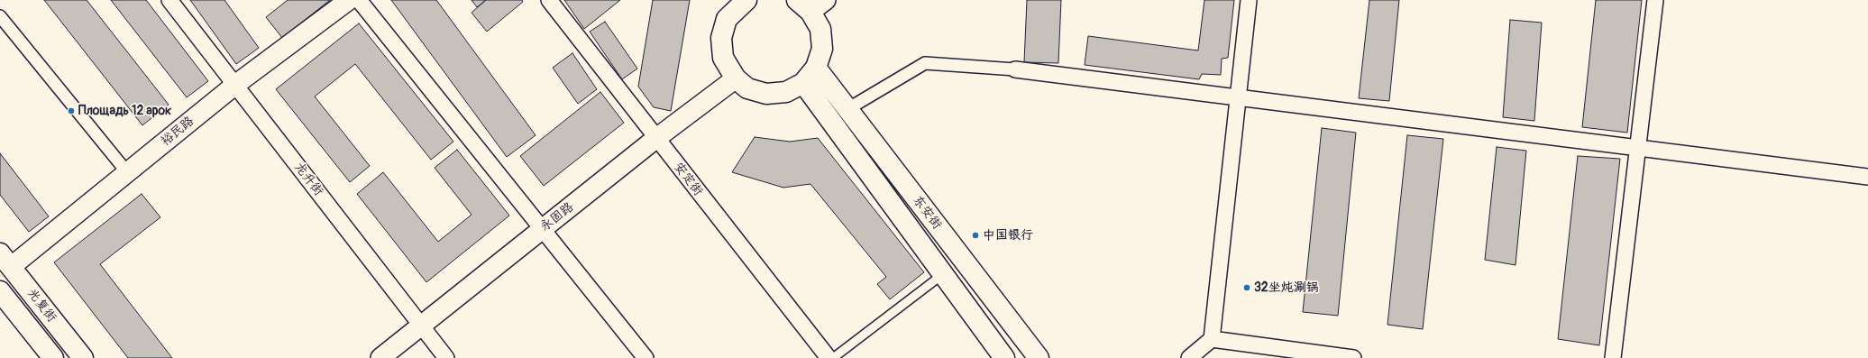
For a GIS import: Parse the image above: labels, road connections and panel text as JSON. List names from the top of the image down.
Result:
{
  "streets": {
    "main road": ["东安街", "光复街"],
    "street": [
      "裕民路",
      "龙升街",
      "安定街",
      "永固路"
    ]
  },
  "crossings": [
    ["裕民路", "龙升街"],
    ["裕民路", "光复街"],
    ["龙升街", "永固路"],
    ["安定街", "永固路"]
  ],
  "places": ["Площадь 12 арок", "中国银行", "32坐炖涮锅"]
}
